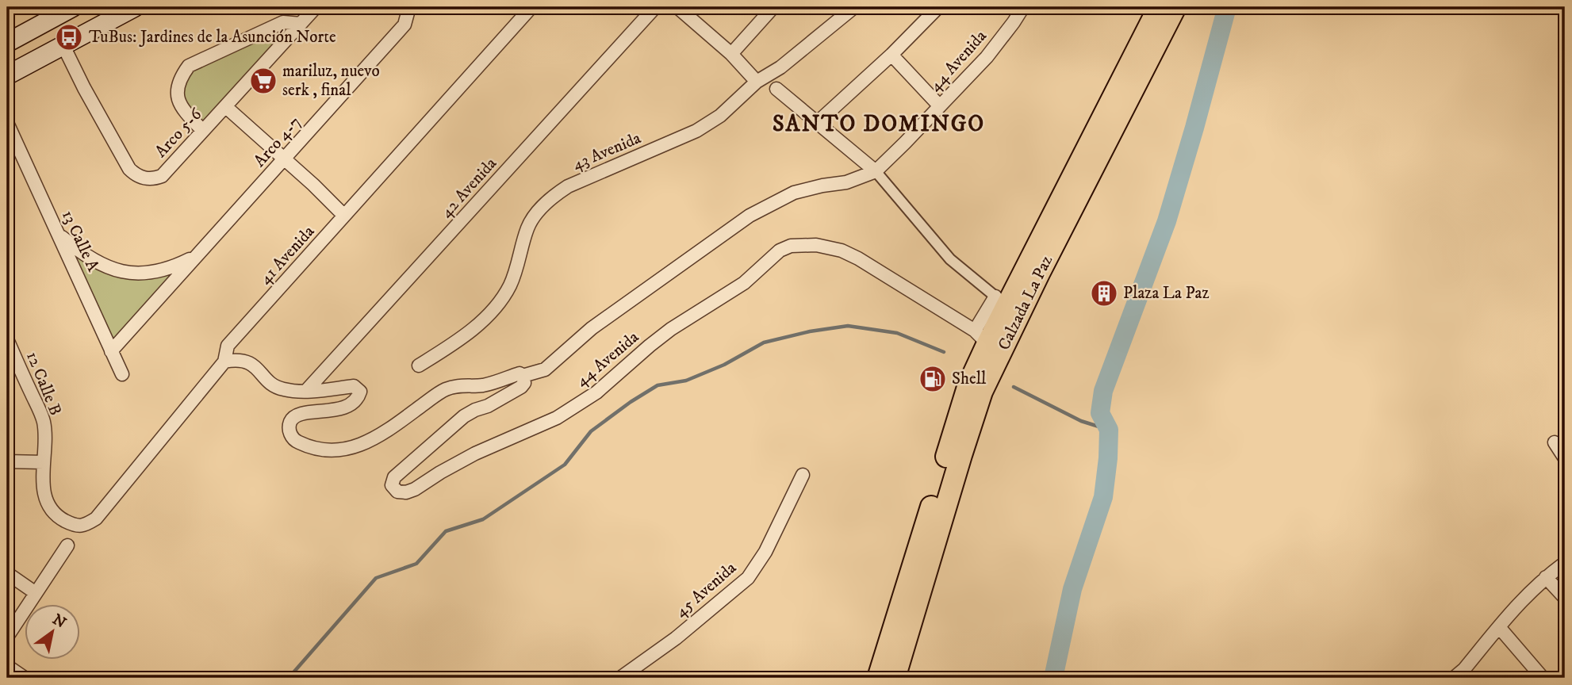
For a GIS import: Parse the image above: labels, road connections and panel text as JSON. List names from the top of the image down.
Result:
{
  "streets": {
    "main road": ["Calzada La Paz"],
    "street": [
      "44 Avenida",
      "Arco 5-6",
      "Arco 4-7",
      "43 Avenida",
      "42 Avenida",
      "13 Calle A",
      "41 Avenida",
      "12 Calle B",
      "45 Avenida"
    ]
  },
  "crossings": [
    ["44 Avenida", "42 Avenida"],
    ["44 Avenida", "Calzada La Paz"],
    ["Arco 4-7", "13 Calle A"],
    ["41 Avenida", "12 Calle B"]
  ],
  "districts": ["SANTO DOMINGO"],
  "places": {
    "bus stop": ["TuBus: Jardines de la Asunción Norte"],
    "supermarket": ["mariluz, nuevo serk , final"],
    "building": ["Plaza La Paz"],
    "fuel station": ["Shell"]
  },
  "north": "top right"
}
